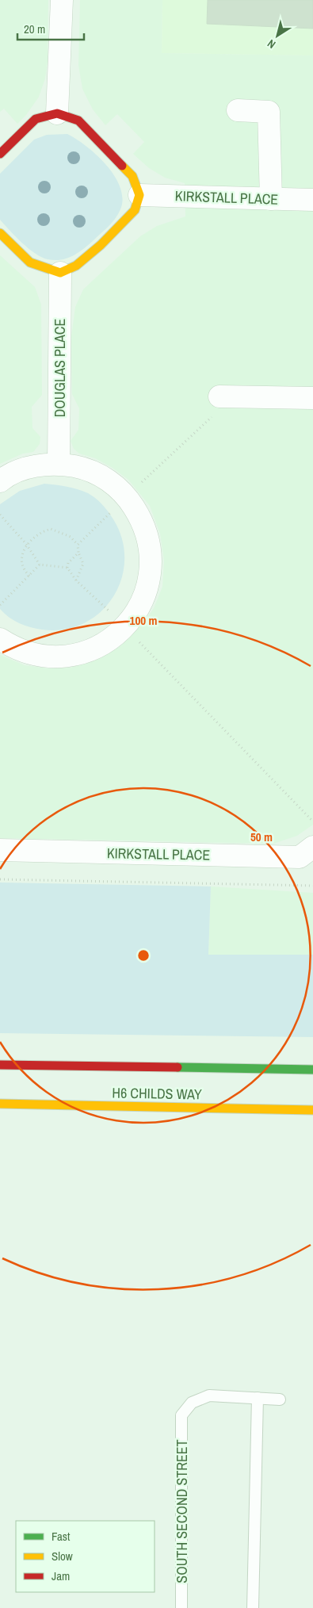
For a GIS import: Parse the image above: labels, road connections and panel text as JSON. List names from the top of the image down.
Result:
{
  "streets": {
    "street": ["KIRKSTALL PLACE", "DOUGLAS PLACE", "H6 CHILDS WAY"],
    "lane": ["SOUTH SECOND STREET"]
  },
  "legend": ["Fast", "Slow", "Jam"],
  "scale_bar": "20 m",
  "north": "bottom left",
  "rings": ["100 m", "50 m"]
}
